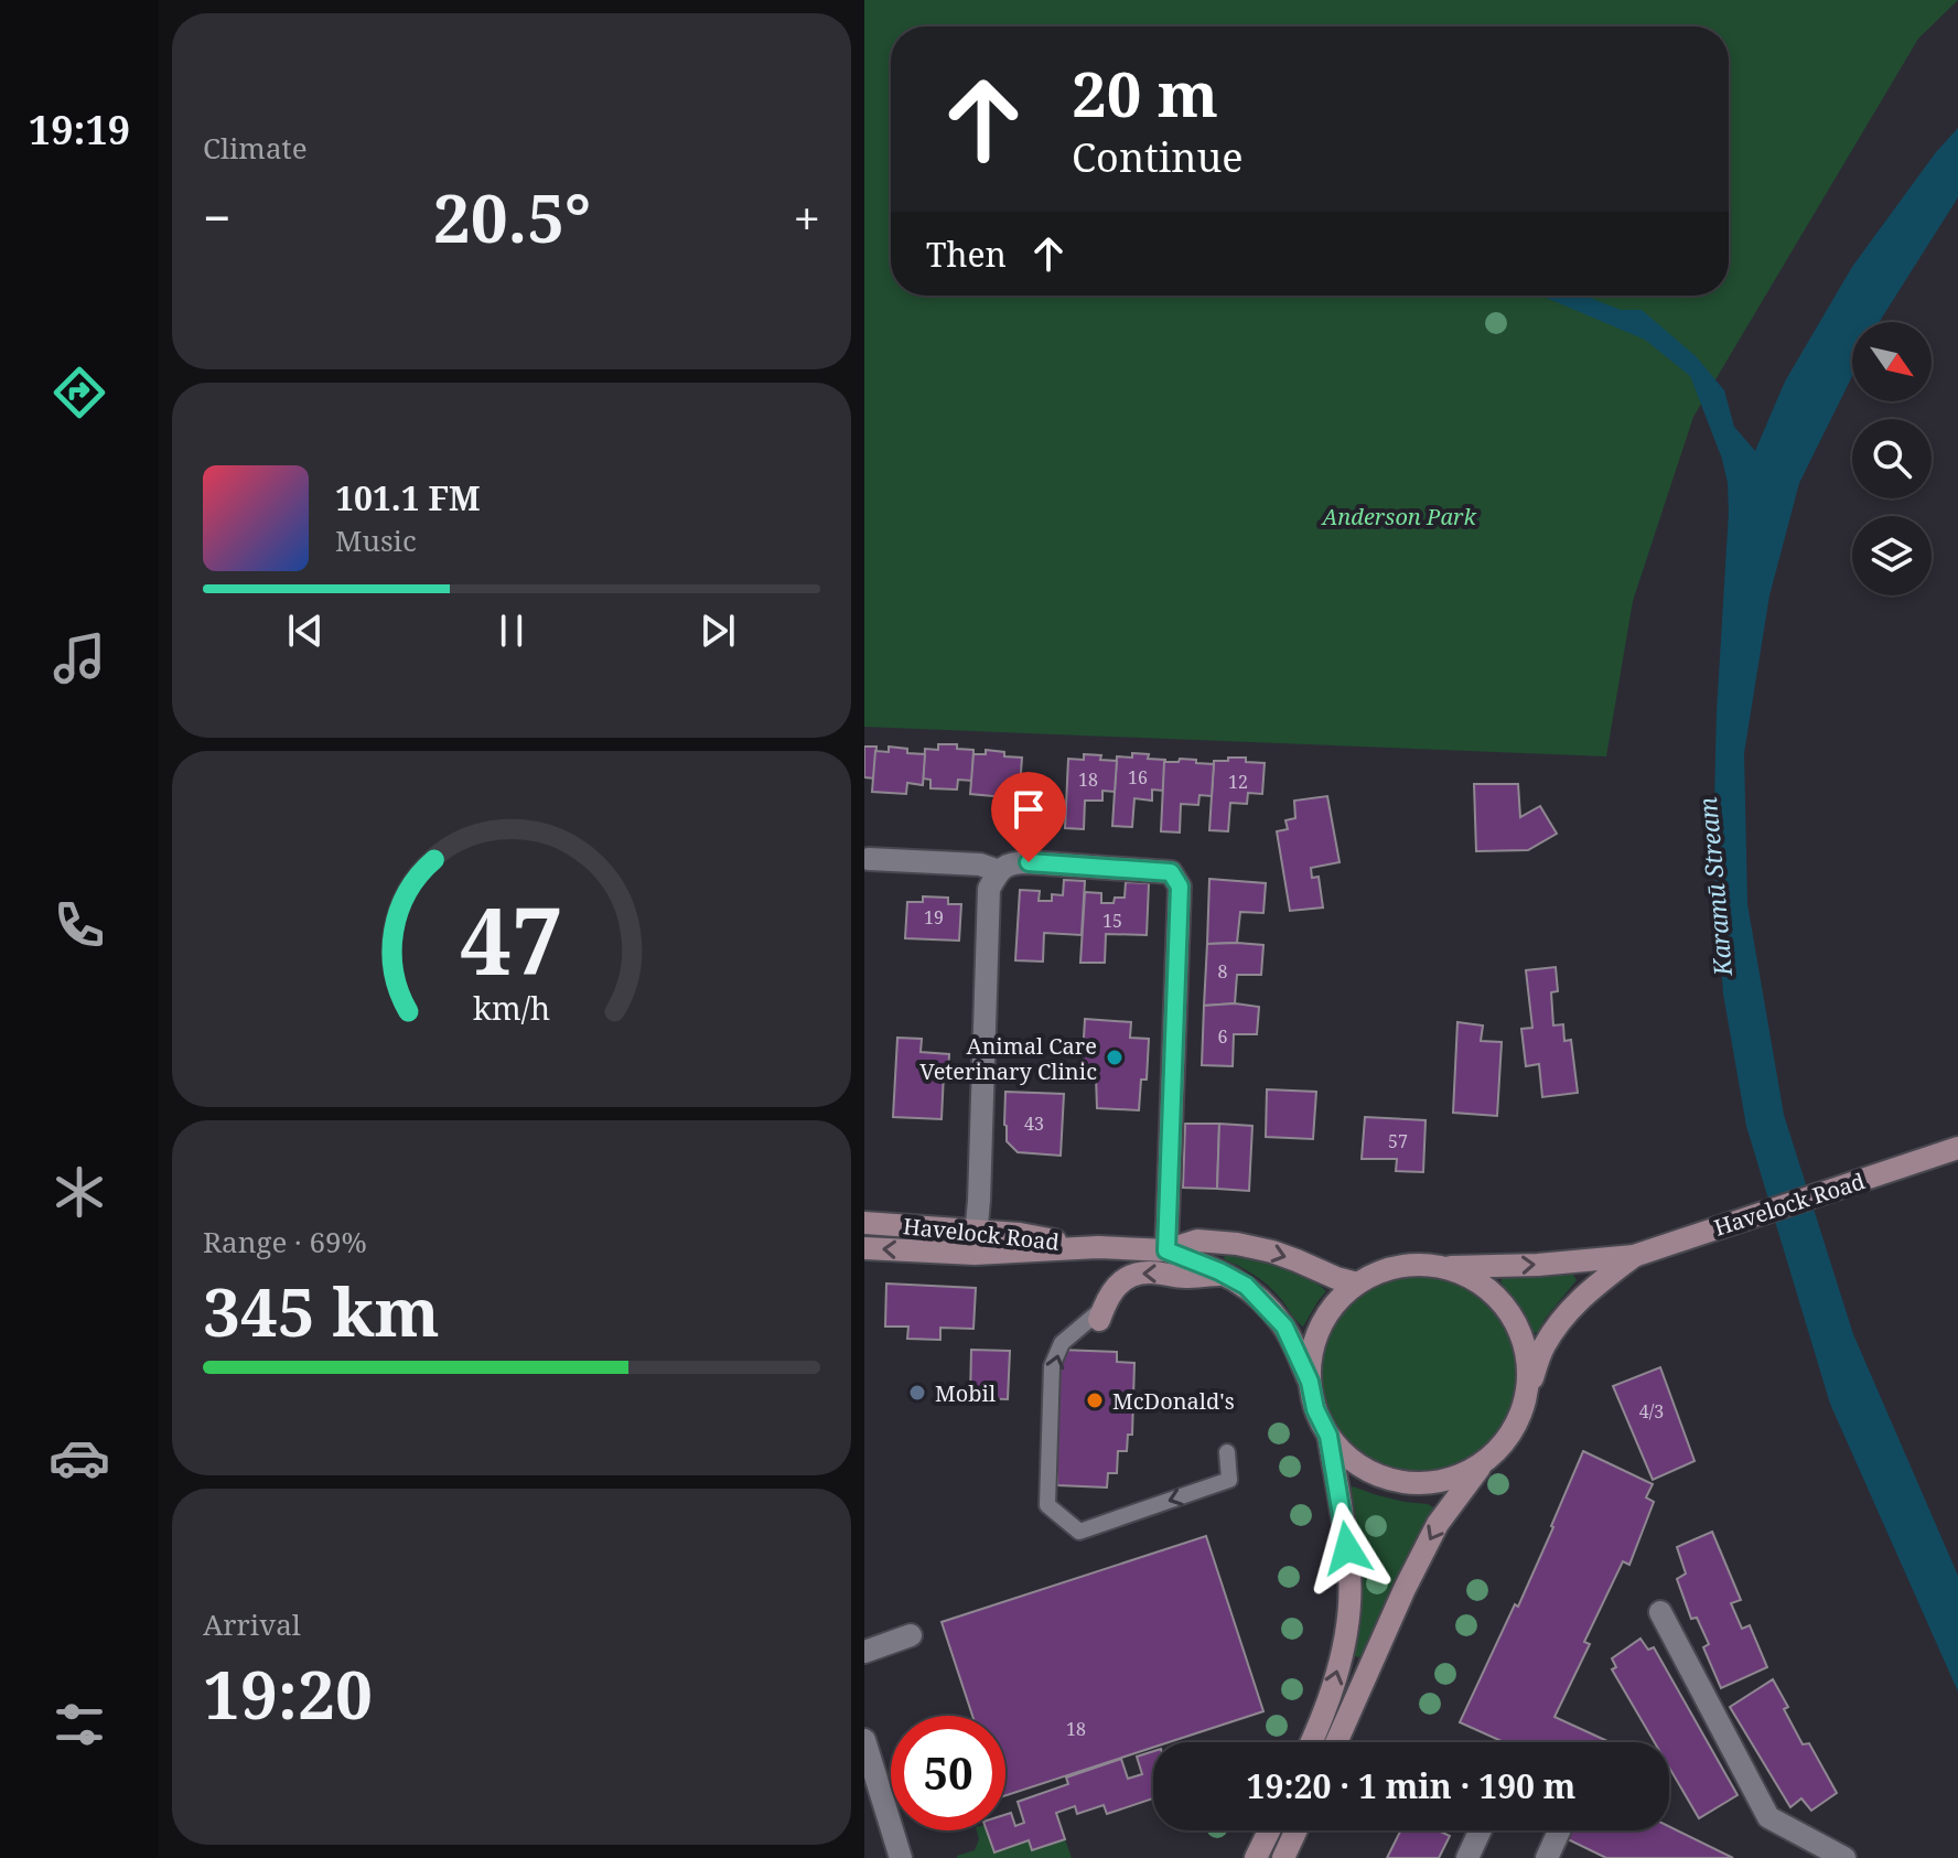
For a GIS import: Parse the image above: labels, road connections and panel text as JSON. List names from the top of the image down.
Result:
{
  "streets": {
    "main road": ["Havelock Road"]
  },
  "water": ["Karamū Stream"],
  "parks": ["Anderson Park"],
  "places": ["Animal Care Veterinary Clinic", "Mobil", "McDonald's"],
  "house_numbers": [
    "16",
    "18",
    "12",
    "19",
    "15",
    "8",
    "6",
    "43",
    "57",
    "4/3",
    "18"
  ],
  "north": "bottom right",
  "page": {
    "tabs": "19:19",
    "tile": [
      "Climate",
      ["Range · 69%", "345 km"],
      ["Arrival", "19:20"]
    ],
    "turn": ["20 m", "Continue"],
    "heat": ["−", "20.5°", "+"],
    "then": "Then",
    "song": ["101.1 FM", "Music"],
    "limit": "50",
    "trip": "19:20 · 1 min · 190 m",
    "gauge": ["47", "km/h"]
  }
}
